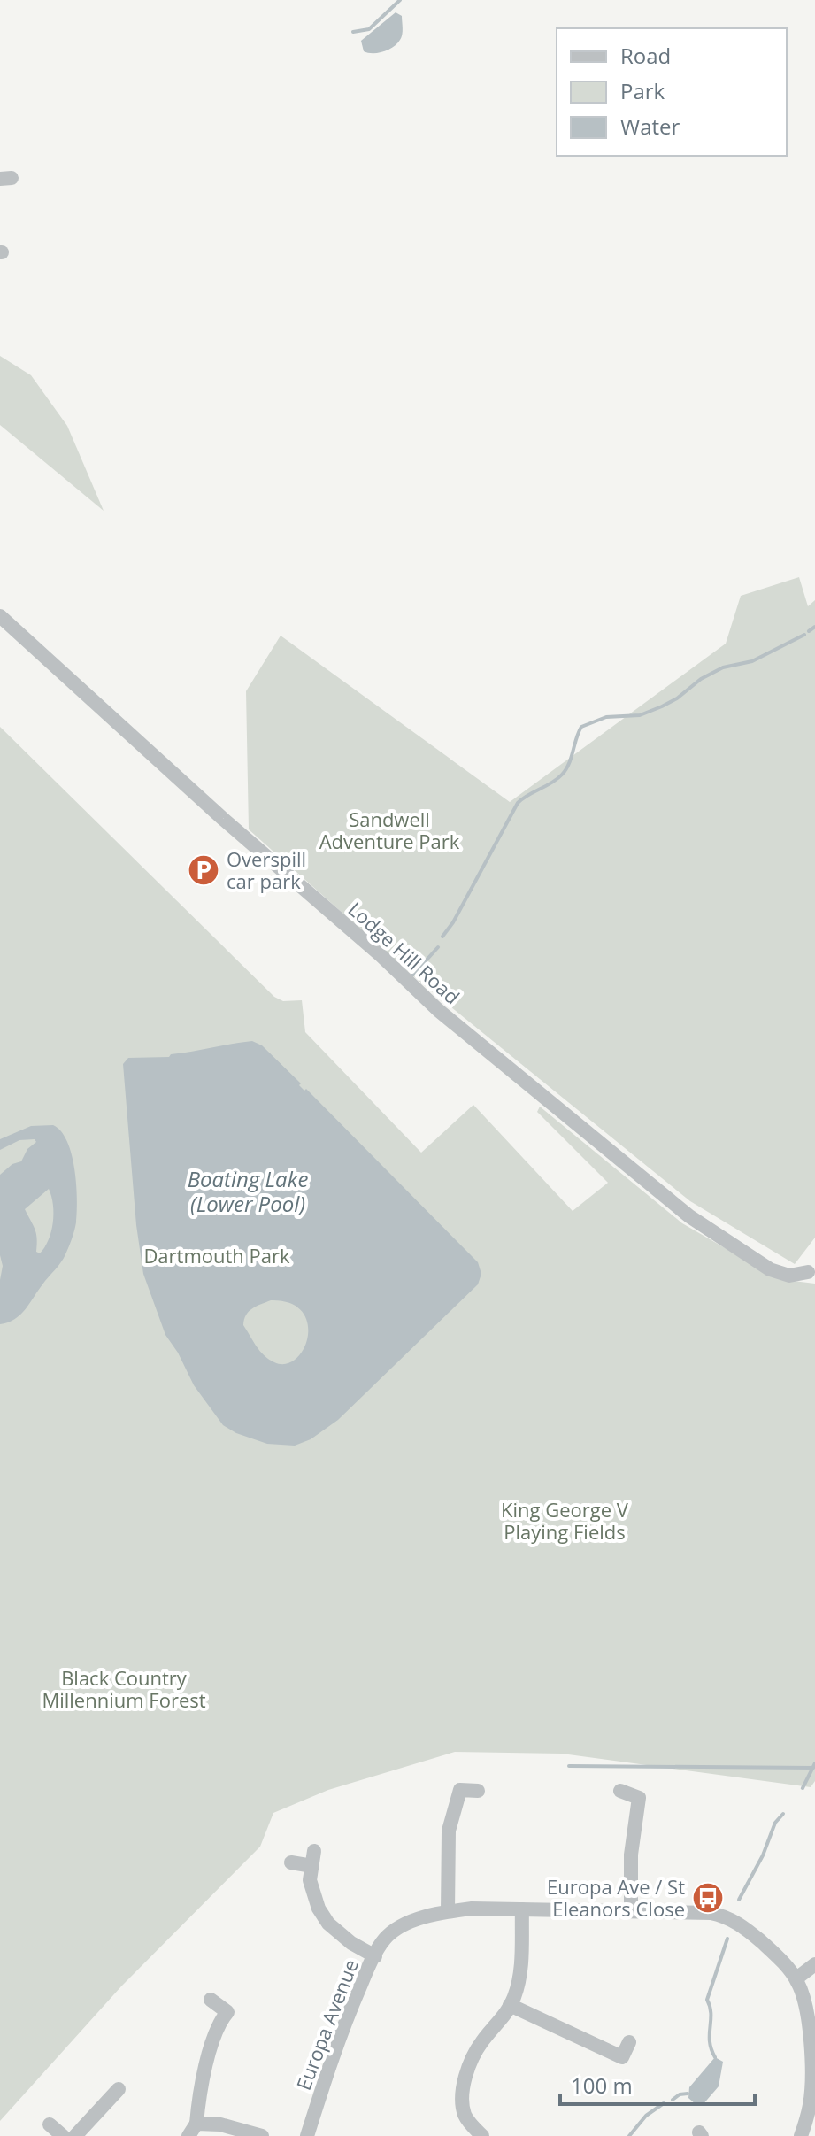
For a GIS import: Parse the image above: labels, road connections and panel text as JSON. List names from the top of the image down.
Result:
{
  "streets": {
    "street": ["Lodge Hill Road", "Europa Avenue"]
  },
  "water": ["Boating Lake (Lower Pool)"],
  "parks": [
    "Sandwell Adventure Park",
    "Dartmouth Park",
    "King George V Playing Fields",
    "Black Country Millennium Forest"
  ],
  "places": {
    "parking": ["Overspill car park"],
    "bus stop": ["Europa Ave / St Eleanors Close"]
  },
  "legend": ["Road", "Park", "Water"],
  "scale_bar": "100 m"
}
